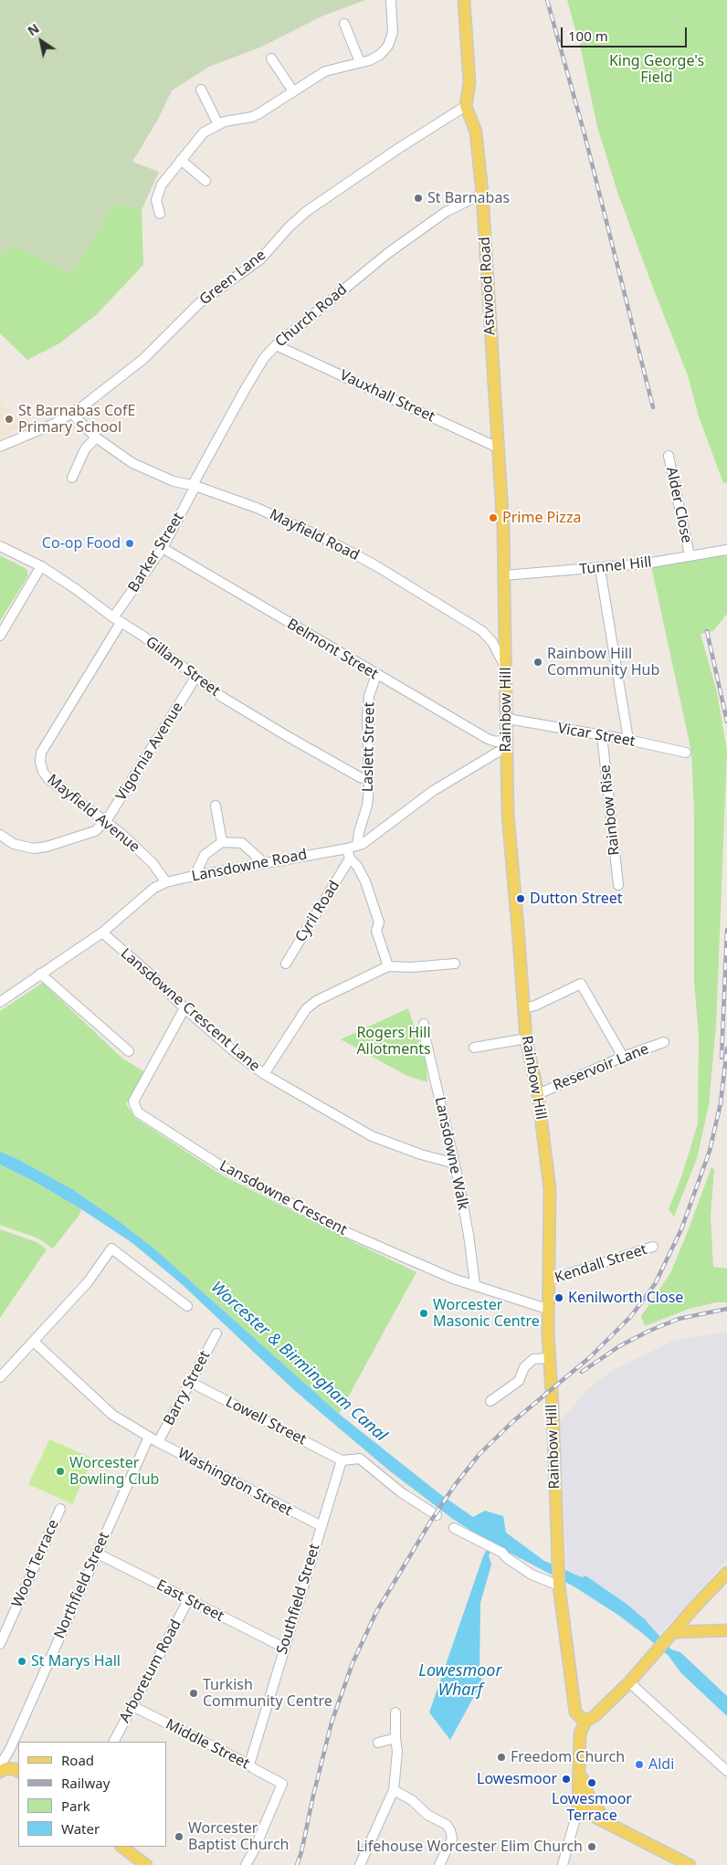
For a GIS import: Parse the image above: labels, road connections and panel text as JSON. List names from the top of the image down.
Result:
{
  "streets": {
    "main road": ["Astwood Road", "Rainbow Hill"],
    "street": [
      "Green Lane",
      "Church Road",
      "Vauxhall Street",
      "Alder Close",
      "Mayfield Road",
      "Barker Street",
      "Tunnel Hill",
      "Belmont Street",
      "Gillam Street",
      "Vicar Street",
      "Laslett Street",
      "Vigornia Avenue",
      "Rainbow Rise",
      "Mayfield Avenue",
      "Lansdowne Road",
      "Cyril Road",
      "Lansdowne Crescent Lane",
      "Reservoir Lane",
      "Lansdowne Walk",
      "Lansdowne Crescent",
      "Kendall Street",
      "Barry Street",
      "Lowell Street",
      "Washington Street",
      "Wood Terrace",
      "Northfield Street",
      "Southfield Street",
      "East Street",
      "Arboretum Road",
      "Middle Street"
    ]
  },
  "crossings": [
    ["Green Lane", "Astwood Road"],
    ["Green Lane", "Mayfield Road"],
    ["Astwood Road", "Church Road"],
    ["Astwood Road", "Vauxhall Street"],
    ["Astwood Road", "Tunnel Hill"],
    ["Astwood Road", "Rainbow Hill"],
    ["Church Road", "Vauxhall Street"],
    ["Church Road", "Mayfield Road"],
    ["Church Road", "Barker Street"],
    ["Alder Close", "Tunnel Hill"],
    ["Mayfield Road", "Barker Street"],
    ["Mayfield Road", "Rainbow Hill"],
    ["Barker Street", "Belmont Street"],
    ["Barker Street", "Gillam Street"],
    ["Barker Street", "Mayfield Avenue"],
    ["Tunnel Hill", "Rainbow Hill"],
    ["Belmont Street", "Rainbow Hill"],
    ["Belmont Street", "Laslett Street"],
    ["Belmont Street", "Lansdowne Road"],
    ["Gillam Street", "Laslett Street"],
    ["Gillam Street", "Vigornia Avenue"],
    ["Gillam Street", "Mayfield Avenue"],
    ["Rainbow Hill", "Vicar Street"],
    ["Rainbow Hill", "Lansdowne Road"],
    ["Rainbow Hill", "Reservoir Lane"],
    ["Rainbow Hill", "Lansdowne Crescent"],
    ["Rainbow Hill", "Kendall Street"],
    ["Vicar Street", "Rainbow Rise"],
    ["Laslett Street", "Lansdowne Road"],
    ["Vigornia Avenue", "Mayfield Avenue"],
    ["Mayfield Avenue", "Lansdowne Road"],
    ["Lansdowne Road", "Lansdowne Crescent Lane"],
    ["Lansdowne Crescent Lane", "Lansdowne Walk"],
    ["Lansdowne Crescent Lane", "Lansdowne Crescent"],
    ["Lansdowne Walk", "Lansdowne Crescent"],
    ["Barry Street", "Lowell Street"],
    ["Barry Street", "Washington Street"],
    ["Lowell Street", "Southfield Street"],
    ["Washington Street", "Northfield Street"],
    ["Washington Street", "Southfield Street"],
    ["Northfield Street", "East Street"],
    ["Southfield Street", "East Street"],
    ["Southfield Street", "Middle Street"],
    ["East Street", "Arboretum Road"],
    ["Arboretum Road", "Middle Street"]
  ],
  "water": ["Worcester & Birmingham Canal", "Lowesmoor Wharf"],
  "parks": ["King George's Field", "Rogers Hill Allotments"],
  "places": [
    "St Barnabas",
    "St Barnabas CofE Primary School",
    "Prime Pizza",
    "Co-op Food",
    "Rainbow Hill Community Hub",
    "Dutton Street",
    "Kenilworth Close",
    "Worcester Masonic Centre",
    "Worcester Bowling Club",
    "St Marys Hall",
    "Turkish Community Centre",
    "Freedom Church",
    "Aldi",
    "Lowesmoor",
    "Lowesmoor Terrace",
    "Worcester Baptist Church",
    "Lifehouse Worcester Elim Church"
  ],
  "legend": [
    "Road",
    "Railway",
    "Park",
    "Water"
  ],
  "scale_bar": "100 m",
  "north": "top left"
}
